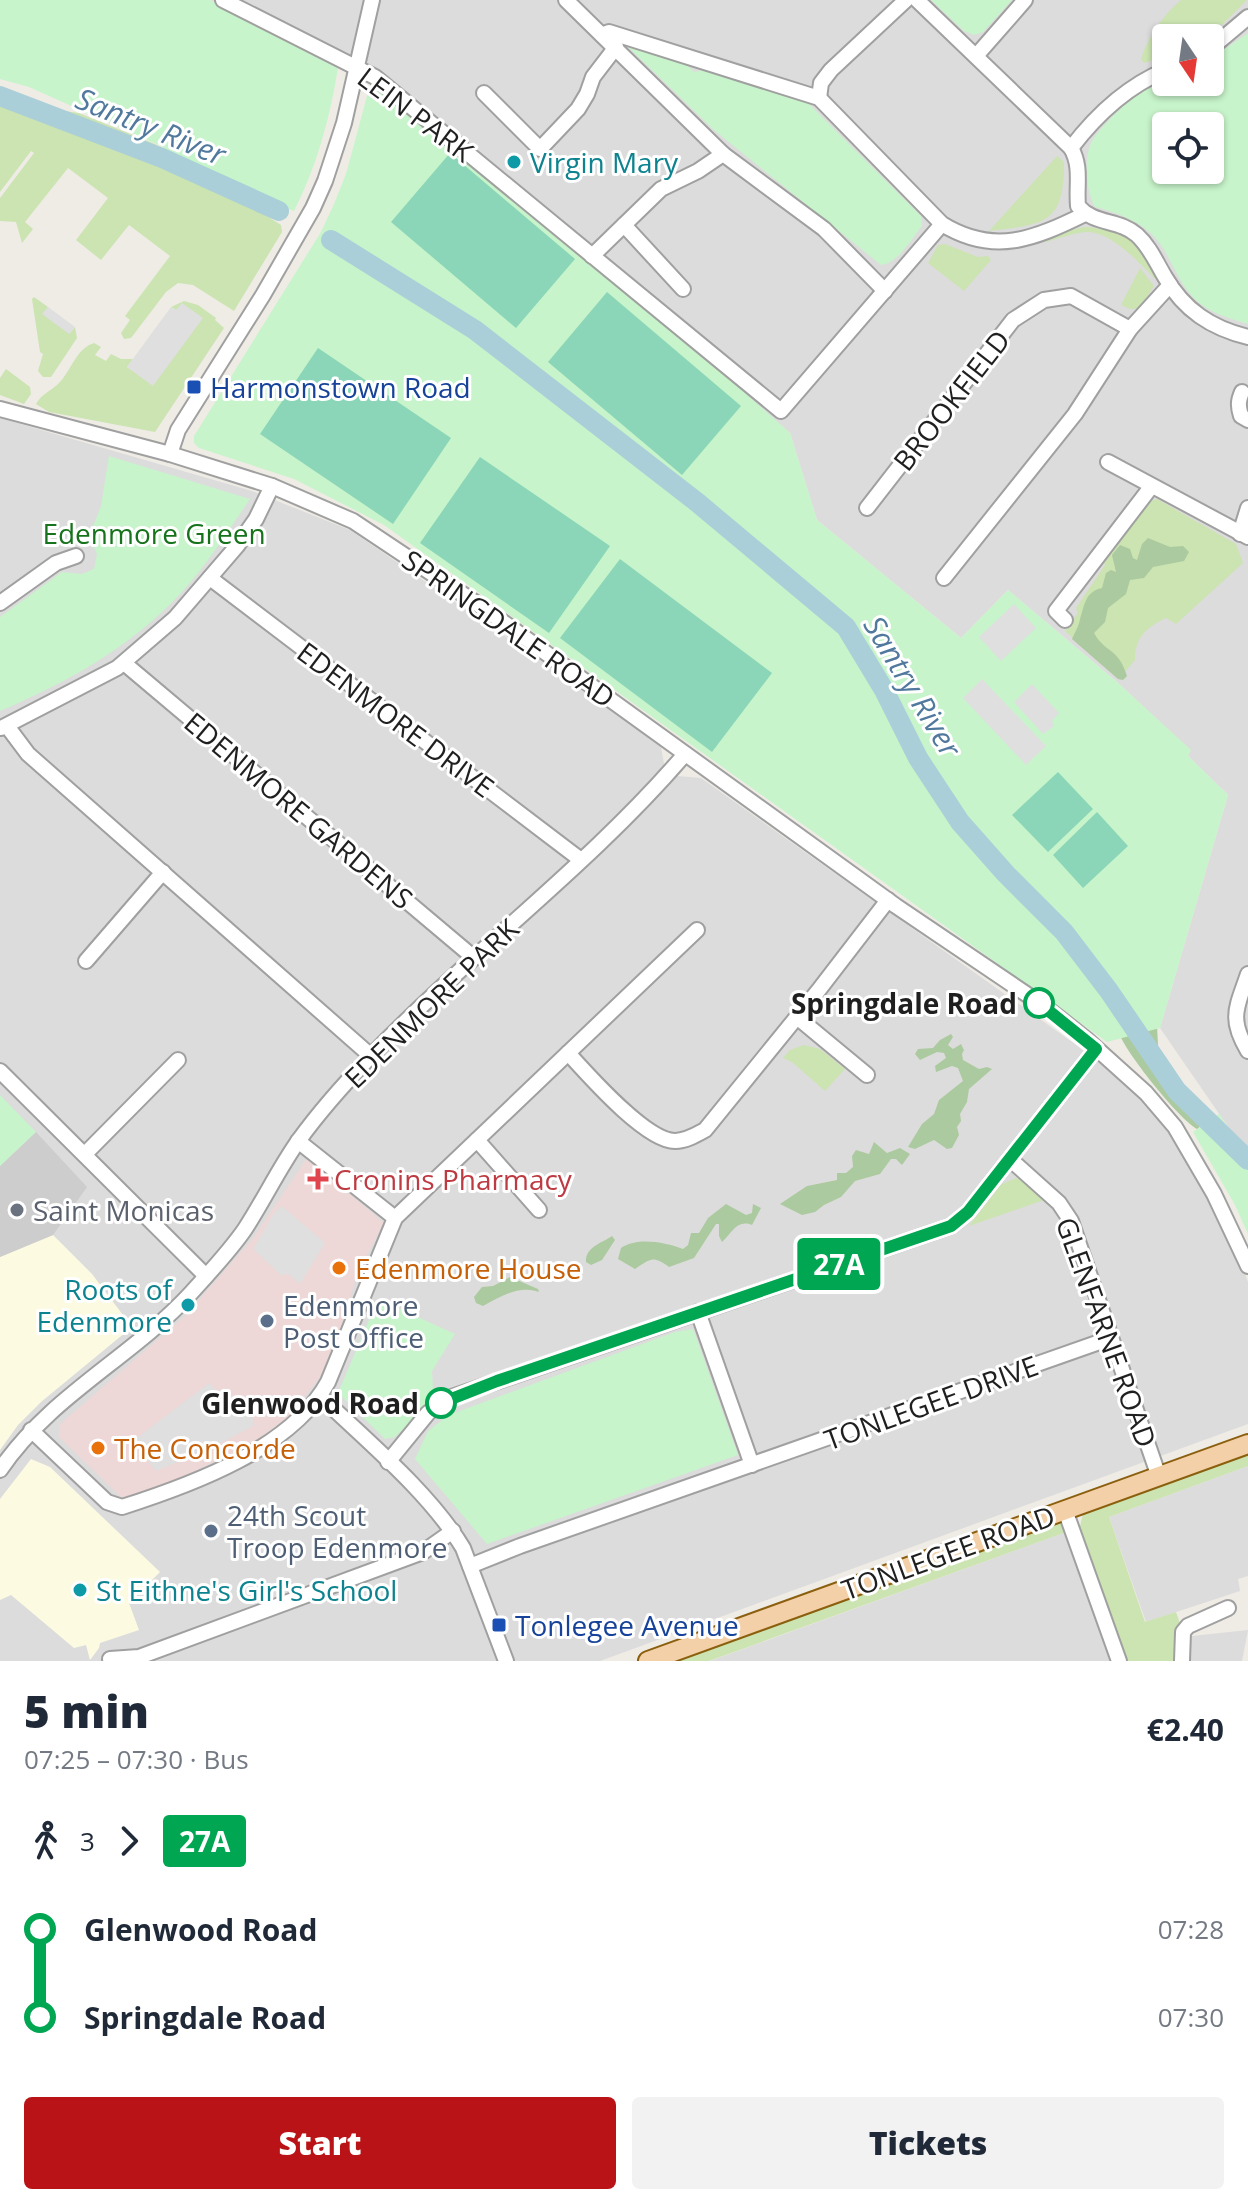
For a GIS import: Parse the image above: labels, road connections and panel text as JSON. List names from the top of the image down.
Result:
{
  "streets": {
    "main road": ["TONLEGEE ROAD"],
    "street": [
      "LEIN PARK",
      "BROOKFIELD",
      "SPRINGDALE ROAD",
      "EDENMORE DRIVE",
      "EDENMORE GARDENS",
      "EDENMORE PARK",
      "GLENFARNE ROAD",
      "TONLEGEE DRIVE"
    ]
  },
  "crossings": [
    ["SPRINGDALE ROAD", "EDENMORE PARK"],
    ["EDENMORE DRIVE", "EDENMORE PARK"],
    ["EDENMORE GARDENS", "EDENMORE PARK"],
    ["GLENFARNE ROAD", "TONLEGEE DRIVE"],
    ["GLENFARNE ROAD", "TONLEGEE ROAD"]
  ],
  "water": ["Santry River"],
  "parks": ["Edenmore Green"],
  "places": {
    "other": [
      "Virgin Mary",
      "Springdale Road",
      "Saint Monicas",
      "Edenmore House",
      "Roots of Edenmore",
      "Edenmore Post Office",
      "Glenwood Road",
      "The Concorde",
      "24th Scout Troop Edenmore",
      "St Eithne's Girl's School"
    ],
    "transit": ["Harmonstown Road", "Tonlegee Avenue"],
    "health": ["Cronins Pharmacy"]
  },
  "lines": ["bus line 27A"],
  "north": "bottom",
  "page": {
    "on_map": "27A",
    "heading": ["5 min", "07:25 – 07:30 · Bus", "€2.40"],
    "legs": ["3", "27A"],
    "list": [
      {
        "name": "Glenwood Road",
        "value": "07:28"
      },
      {
        "name": "Springdale Road",
        "value": "07:30"
      }
    ],
    "buttons": ["Start", "Tickets"]
  }
}
